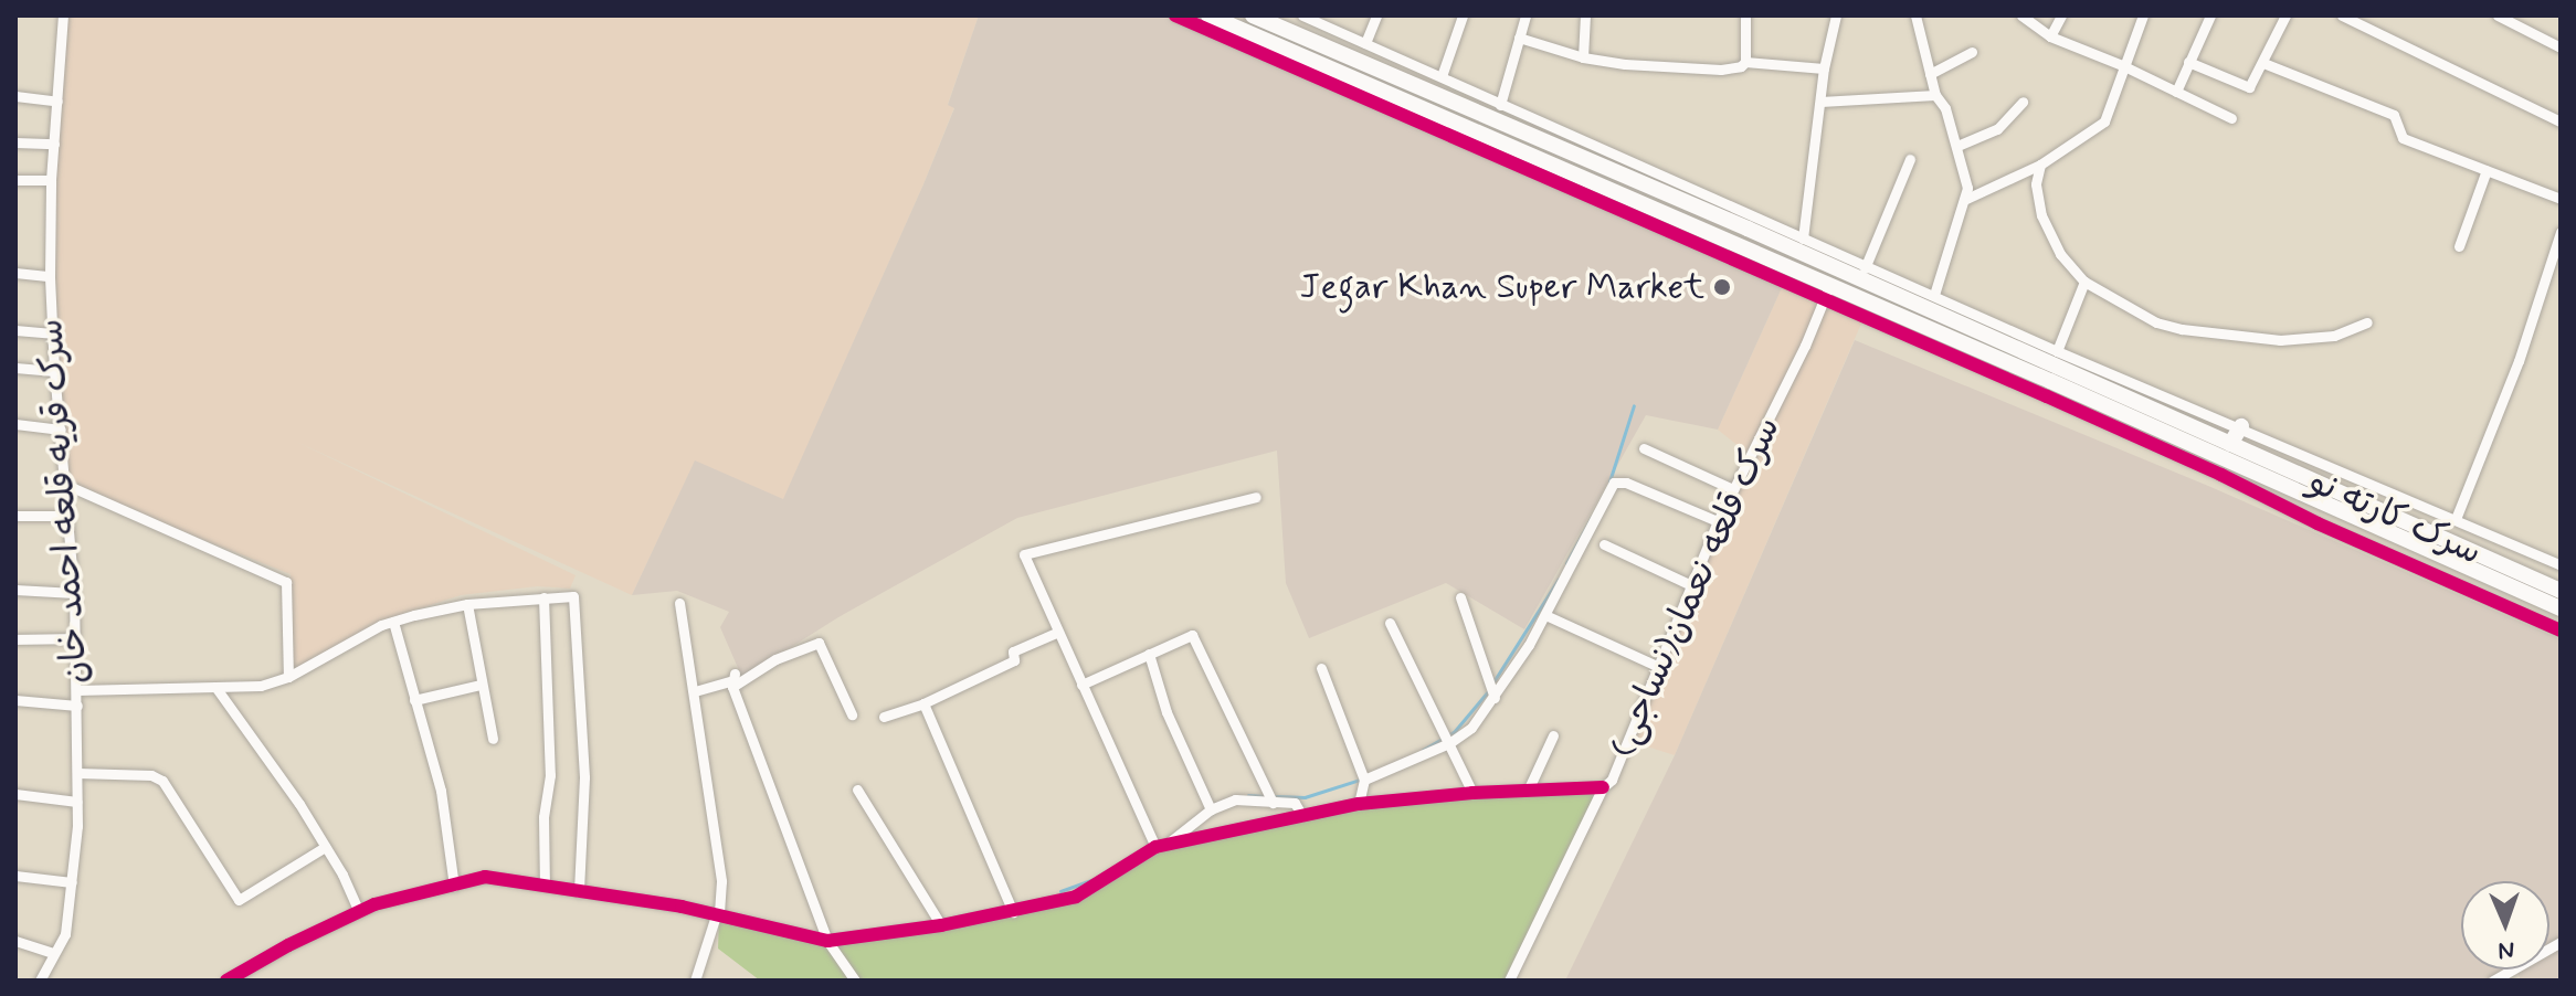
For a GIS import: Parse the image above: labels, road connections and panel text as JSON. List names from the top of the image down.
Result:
{
  "streets": {
    "highway": ["سرک کارته نو"],
    "street": ["سرک قریه قلعه احمد خان", "سرک قلعه نعمان(نساجی)"]
  },
  "crossings": [
    ["سرک کارته نو", "سرک قلعه نعمان(نساجی)"]
  ],
  "places": ["Jegar Khan Super Market"],
  "north": "bottom"
}
